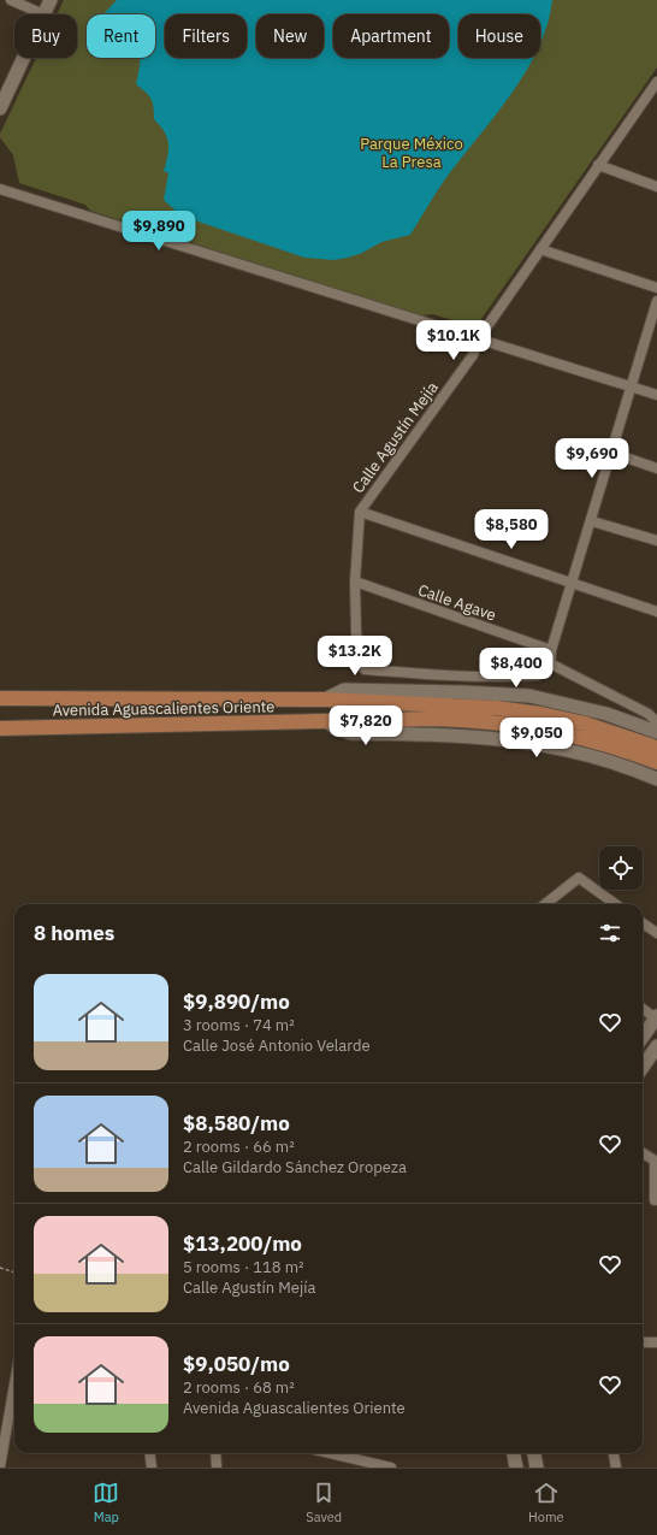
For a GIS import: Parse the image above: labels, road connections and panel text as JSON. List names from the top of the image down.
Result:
{
  "streets": {
    "main road": ["Avenida Aguascalientes Oriente"],
    "street": ["Calle Agustín Mejía", "Calle Agave"]
  },
  "crossings": [
    ["Calle Agustín Mejía", "Calle Agave"]
  ],
  "parks": ["Parque México La Presa"],
  "page": {
    "chip": [
      "Buy",
      "Rent",
      "Filters",
      "New",
      "Apartment",
      "House"
    ],
    "price": [
      "$9,890",
      "$10.1K",
      "$9,690",
      "$8,580",
      "$13.2K",
      "$8,400",
      "$7,820",
      "$9,050"
    ],
    "heading": "8 homes",
    "list": [
      {
        "name": "$9,890/mo",
        "note": "3 rooms · 74 m² · Calle José Antonio Velarde"
      },
      {
        "name": "$8,580/mo",
        "note": "2 rooms · 66 m² · Calle Gildardo Sánchez Oropeza"
      },
      {
        "name": "$13,200/mo",
        "note": "5 rooms · 118 m² · Calle Agustín Mejía"
      },
      {
        "name": "$9,050/mo",
        "note": "2 rooms · 68 m² · Avenida Aguascalientes Oriente"
      }
    ],
    "tabs": ["Map", "Saved", "Home"]
  }
}
